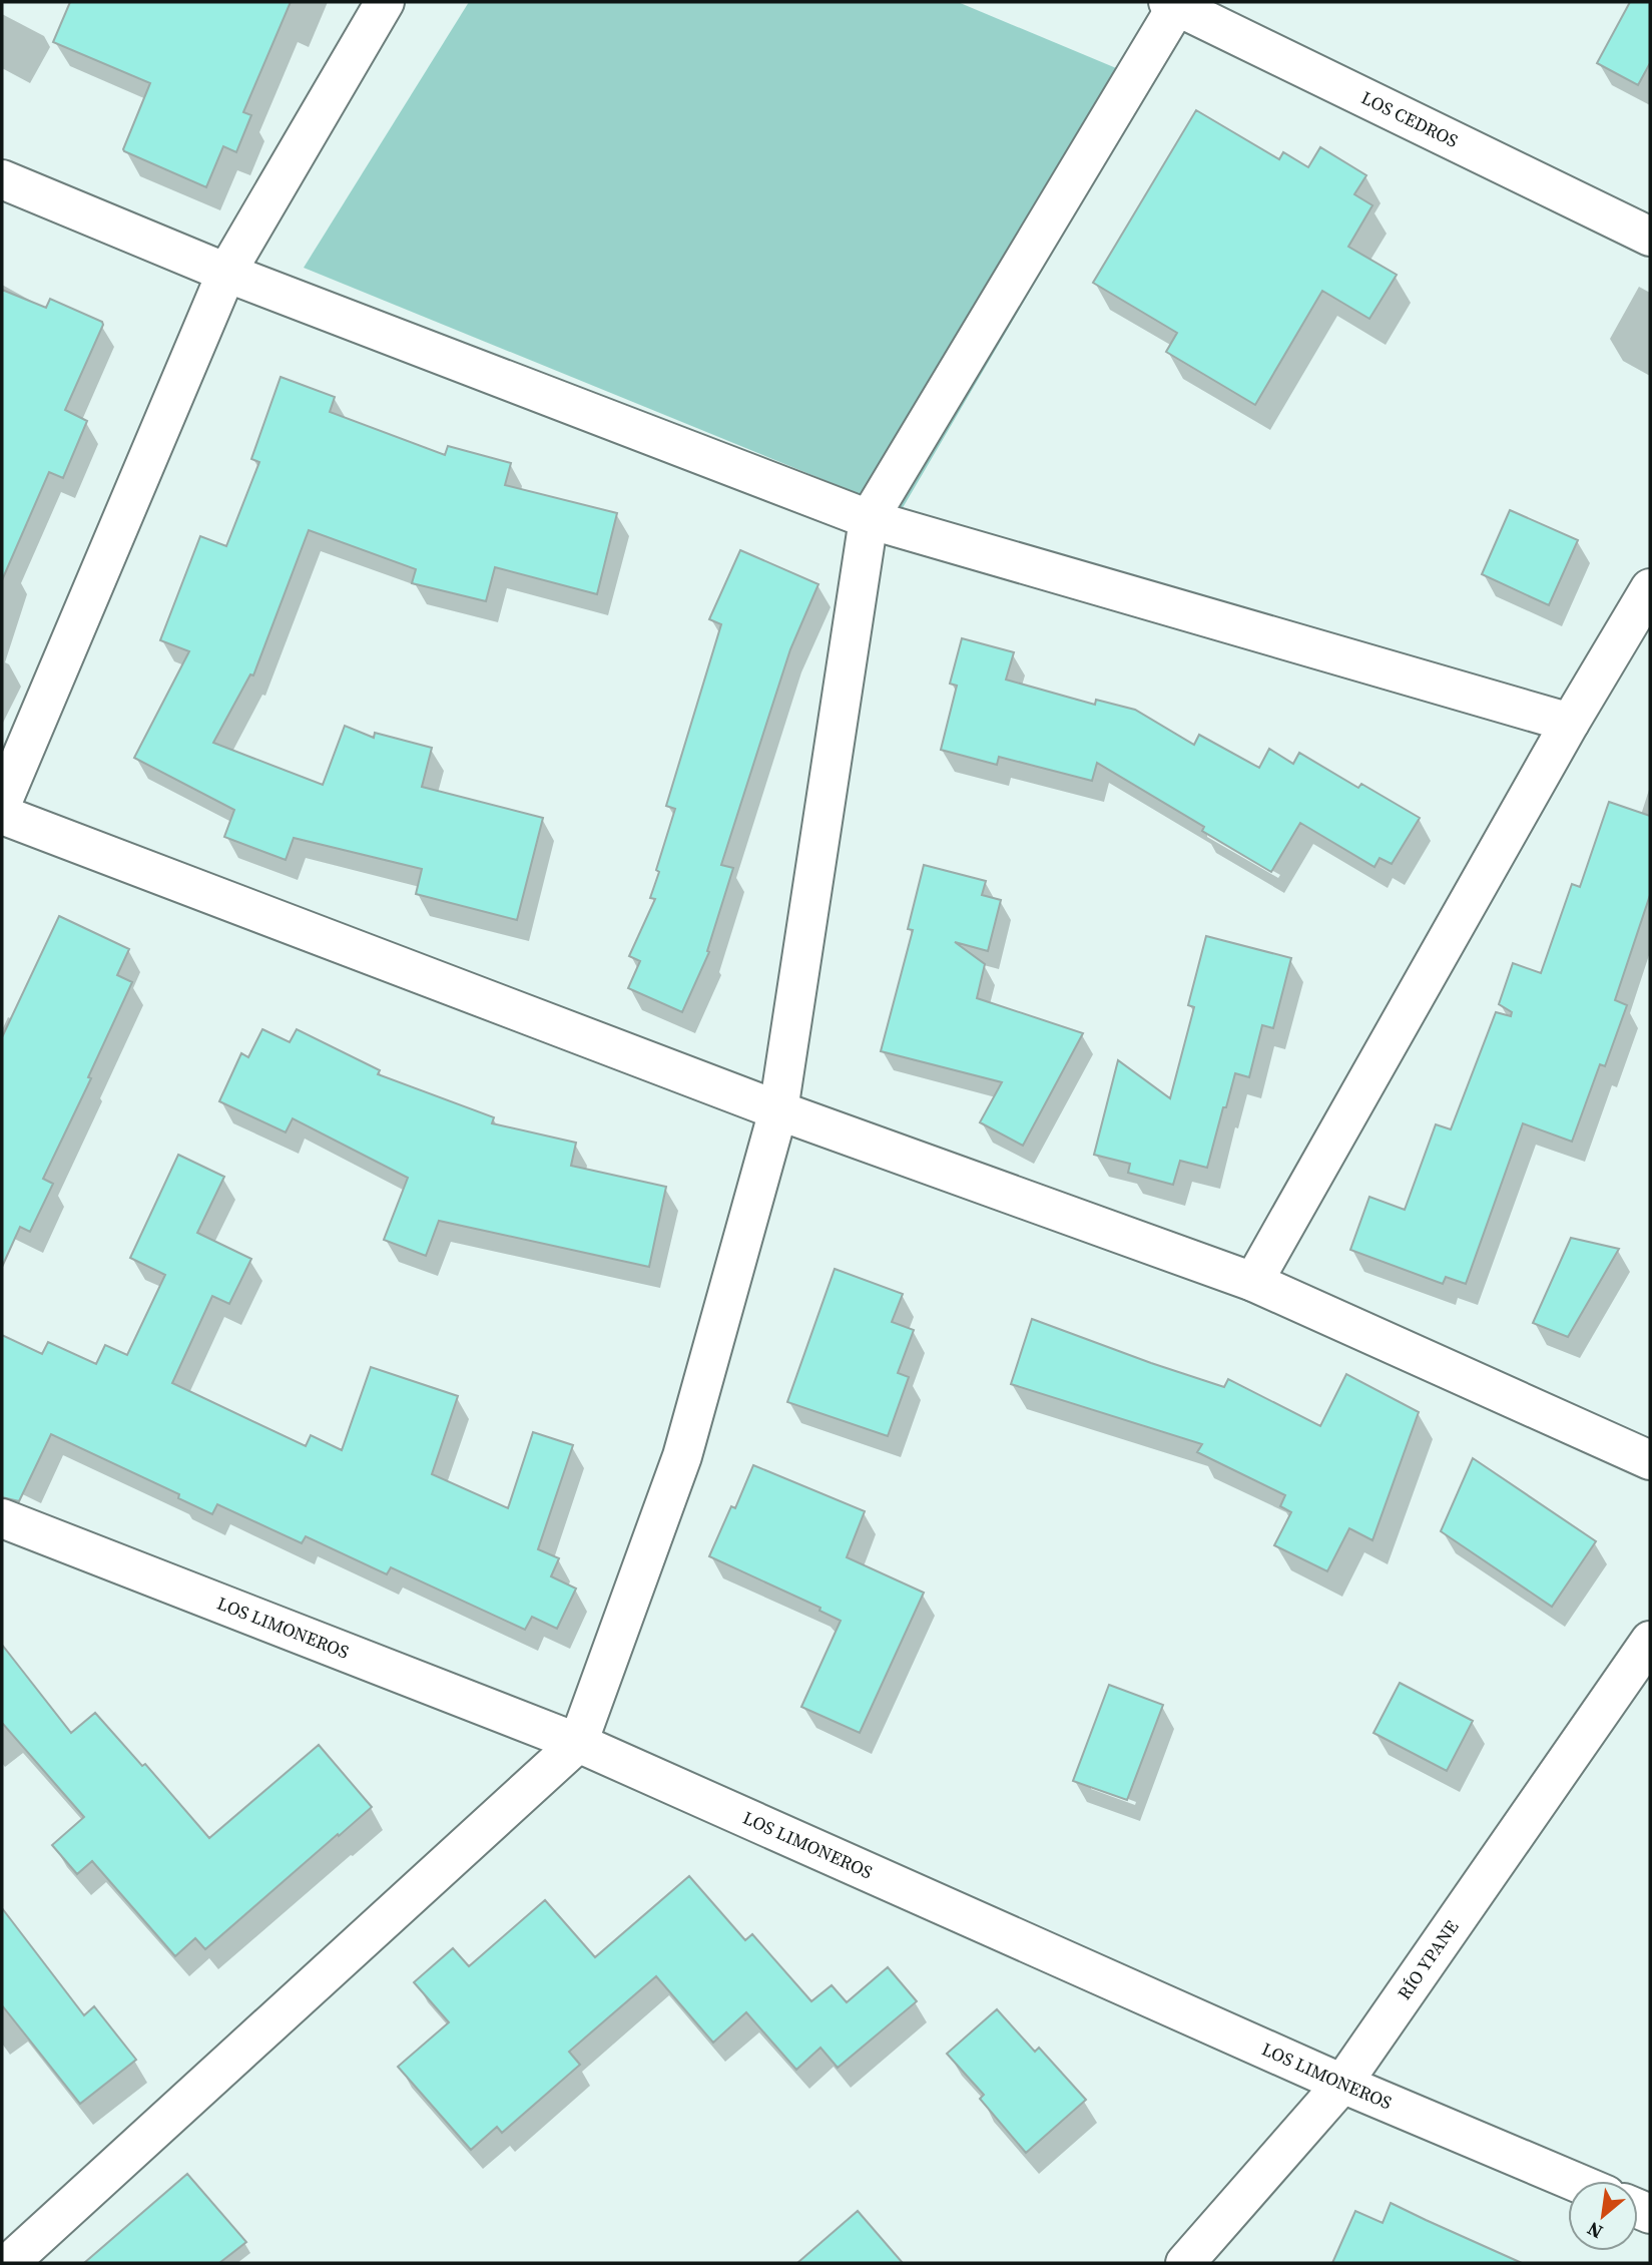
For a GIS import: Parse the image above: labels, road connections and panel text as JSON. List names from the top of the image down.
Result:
{
  "streets": {
    "street": ["LOS CEDROS", "LOS LIMONEROS", "RÍO YPANE"]
  },
  "crossings": [
    ["LOS LIMONEROS", "RÍO YPANE"]
  ],
  "north": "bottom left"
}
